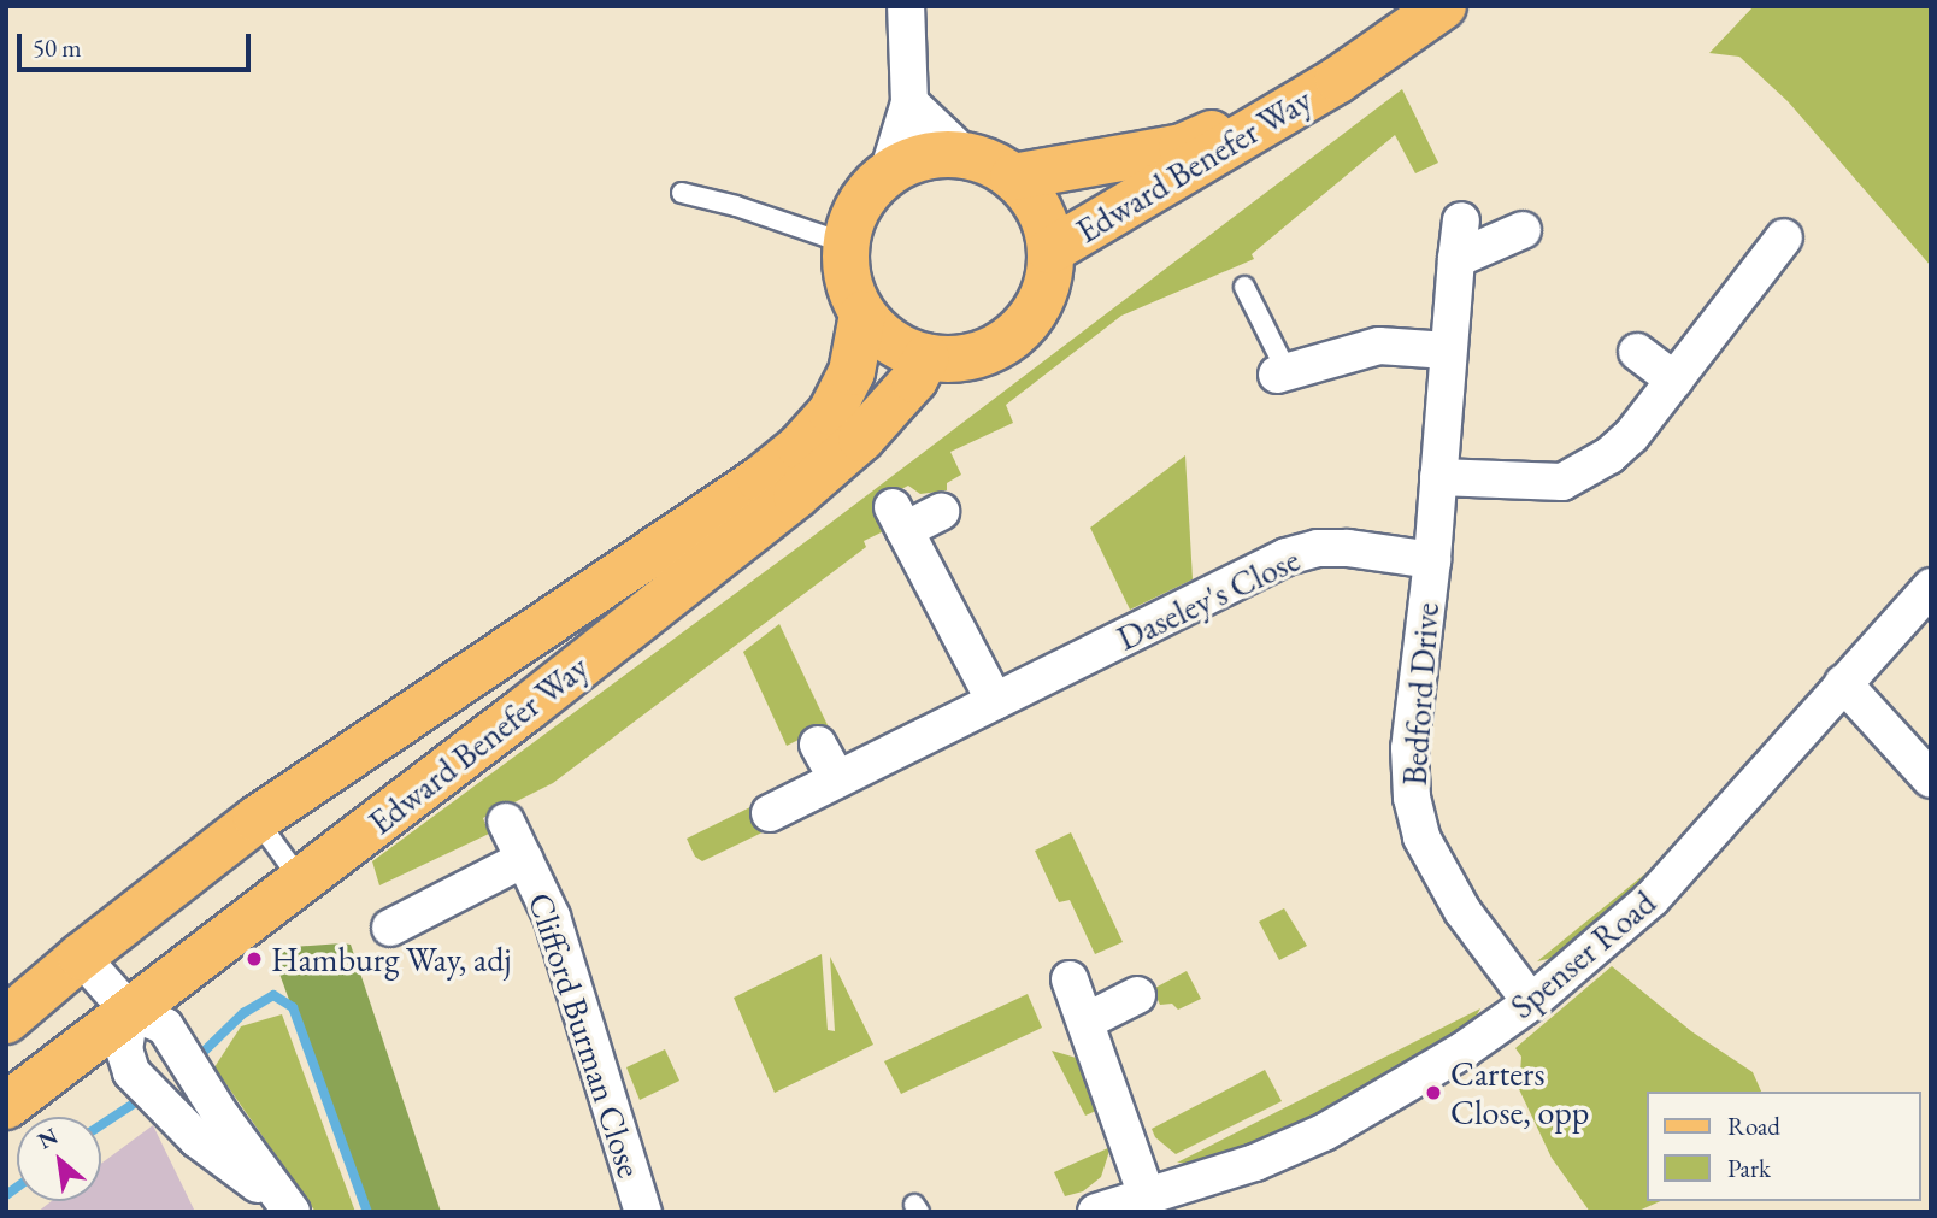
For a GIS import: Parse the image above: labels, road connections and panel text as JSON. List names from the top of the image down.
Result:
{
  "streets": {
    "main road": ["Edward Benefer Way"],
    "street": [
      "Daseley's Close",
      "Bedford Drive",
      "Spenser Road",
      "Clifford Burman Close"
    ]
  },
  "crossings": [
    ["Daseley's Close", "Bedford Drive"],
    ["Bedford Drive", "Spenser Road"]
  ],
  "places": ["Hamburg Way, adj", "Carters Close, opp"],
  "legend": ["Road", "Park"],
  "scale_bar": "50 m",
  "north": "top left"
}
